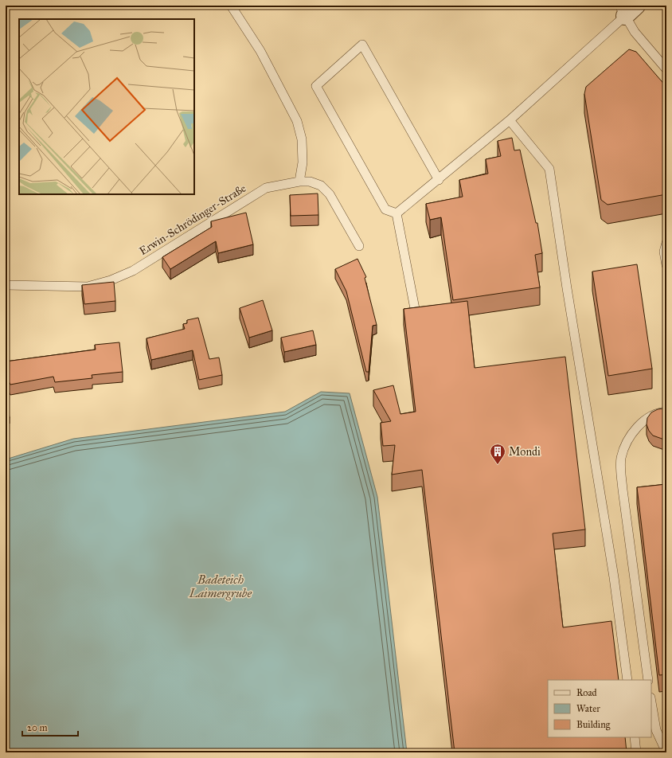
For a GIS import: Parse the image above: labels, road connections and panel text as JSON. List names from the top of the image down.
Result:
{
  "streets": {
    "lane": ["Erwin-Schrödinger-Straße"]
  },
  "water": ["Badeteich Laimergrube"],
  "places": {
    "building": ["Mondi"]
  },
  "legend": ["Road", "Water", "Building"],
  "scale_bar": "20 m"
}
